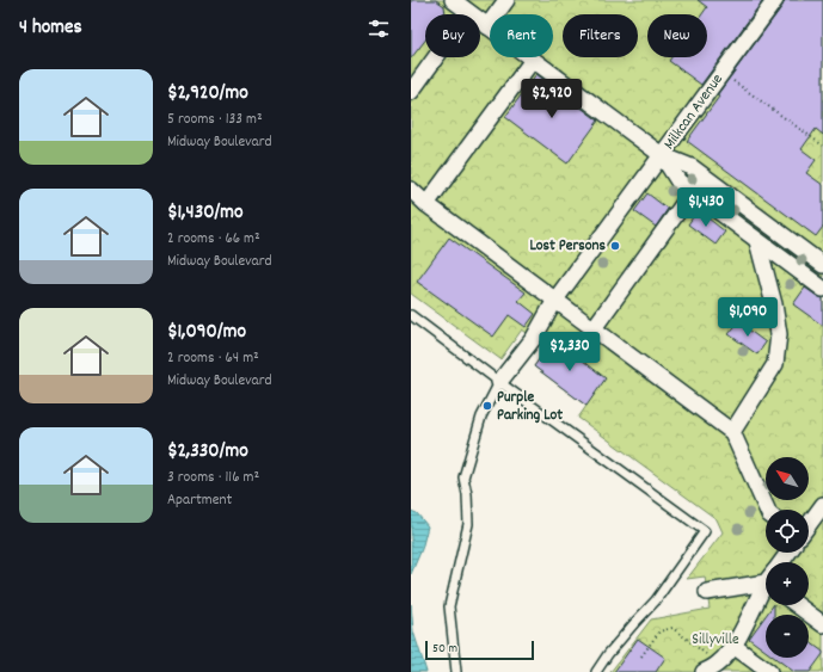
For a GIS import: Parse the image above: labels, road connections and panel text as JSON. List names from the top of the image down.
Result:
{
  "streets": {
    "street": ["Milkcan Avenue"]
  },
  "parks": ["Sillyville"],
  "places": ["Lost Persons", "Purple Parking Lot"],
  "scale_bar": "50 m",
  "north": "top left",
  "page": {
    "heading": "4 homes",
    "chip": [
      "Buy",
      "Rent",
      "Filters",
      "New"
    ],
    "list": [
      {
        "name": "$2,920/mo",
        "note": "5 rooms · 133 m² · Midway Boulevard"
      },
      {
        "name": "$1,430/mo",
        "note": "2 rooms · 66 m² · Midway Boulevard"
      },
      {
        "name": "$1,090/mo",
        "note": "2 rooms · 64 m² · Midway Boulevard"
      },
      {
        "name": "$2,330/mo",
        "note": "3 rooms · 116 m² · Apartment"
      }
    ],
    "price": [
      "$2,920",
      "$1,430",
      "$1,090",
      "$2,330"
    ],
    "map_buttons": ["+", "−"],
    "scale": "50 m"
  }
}
